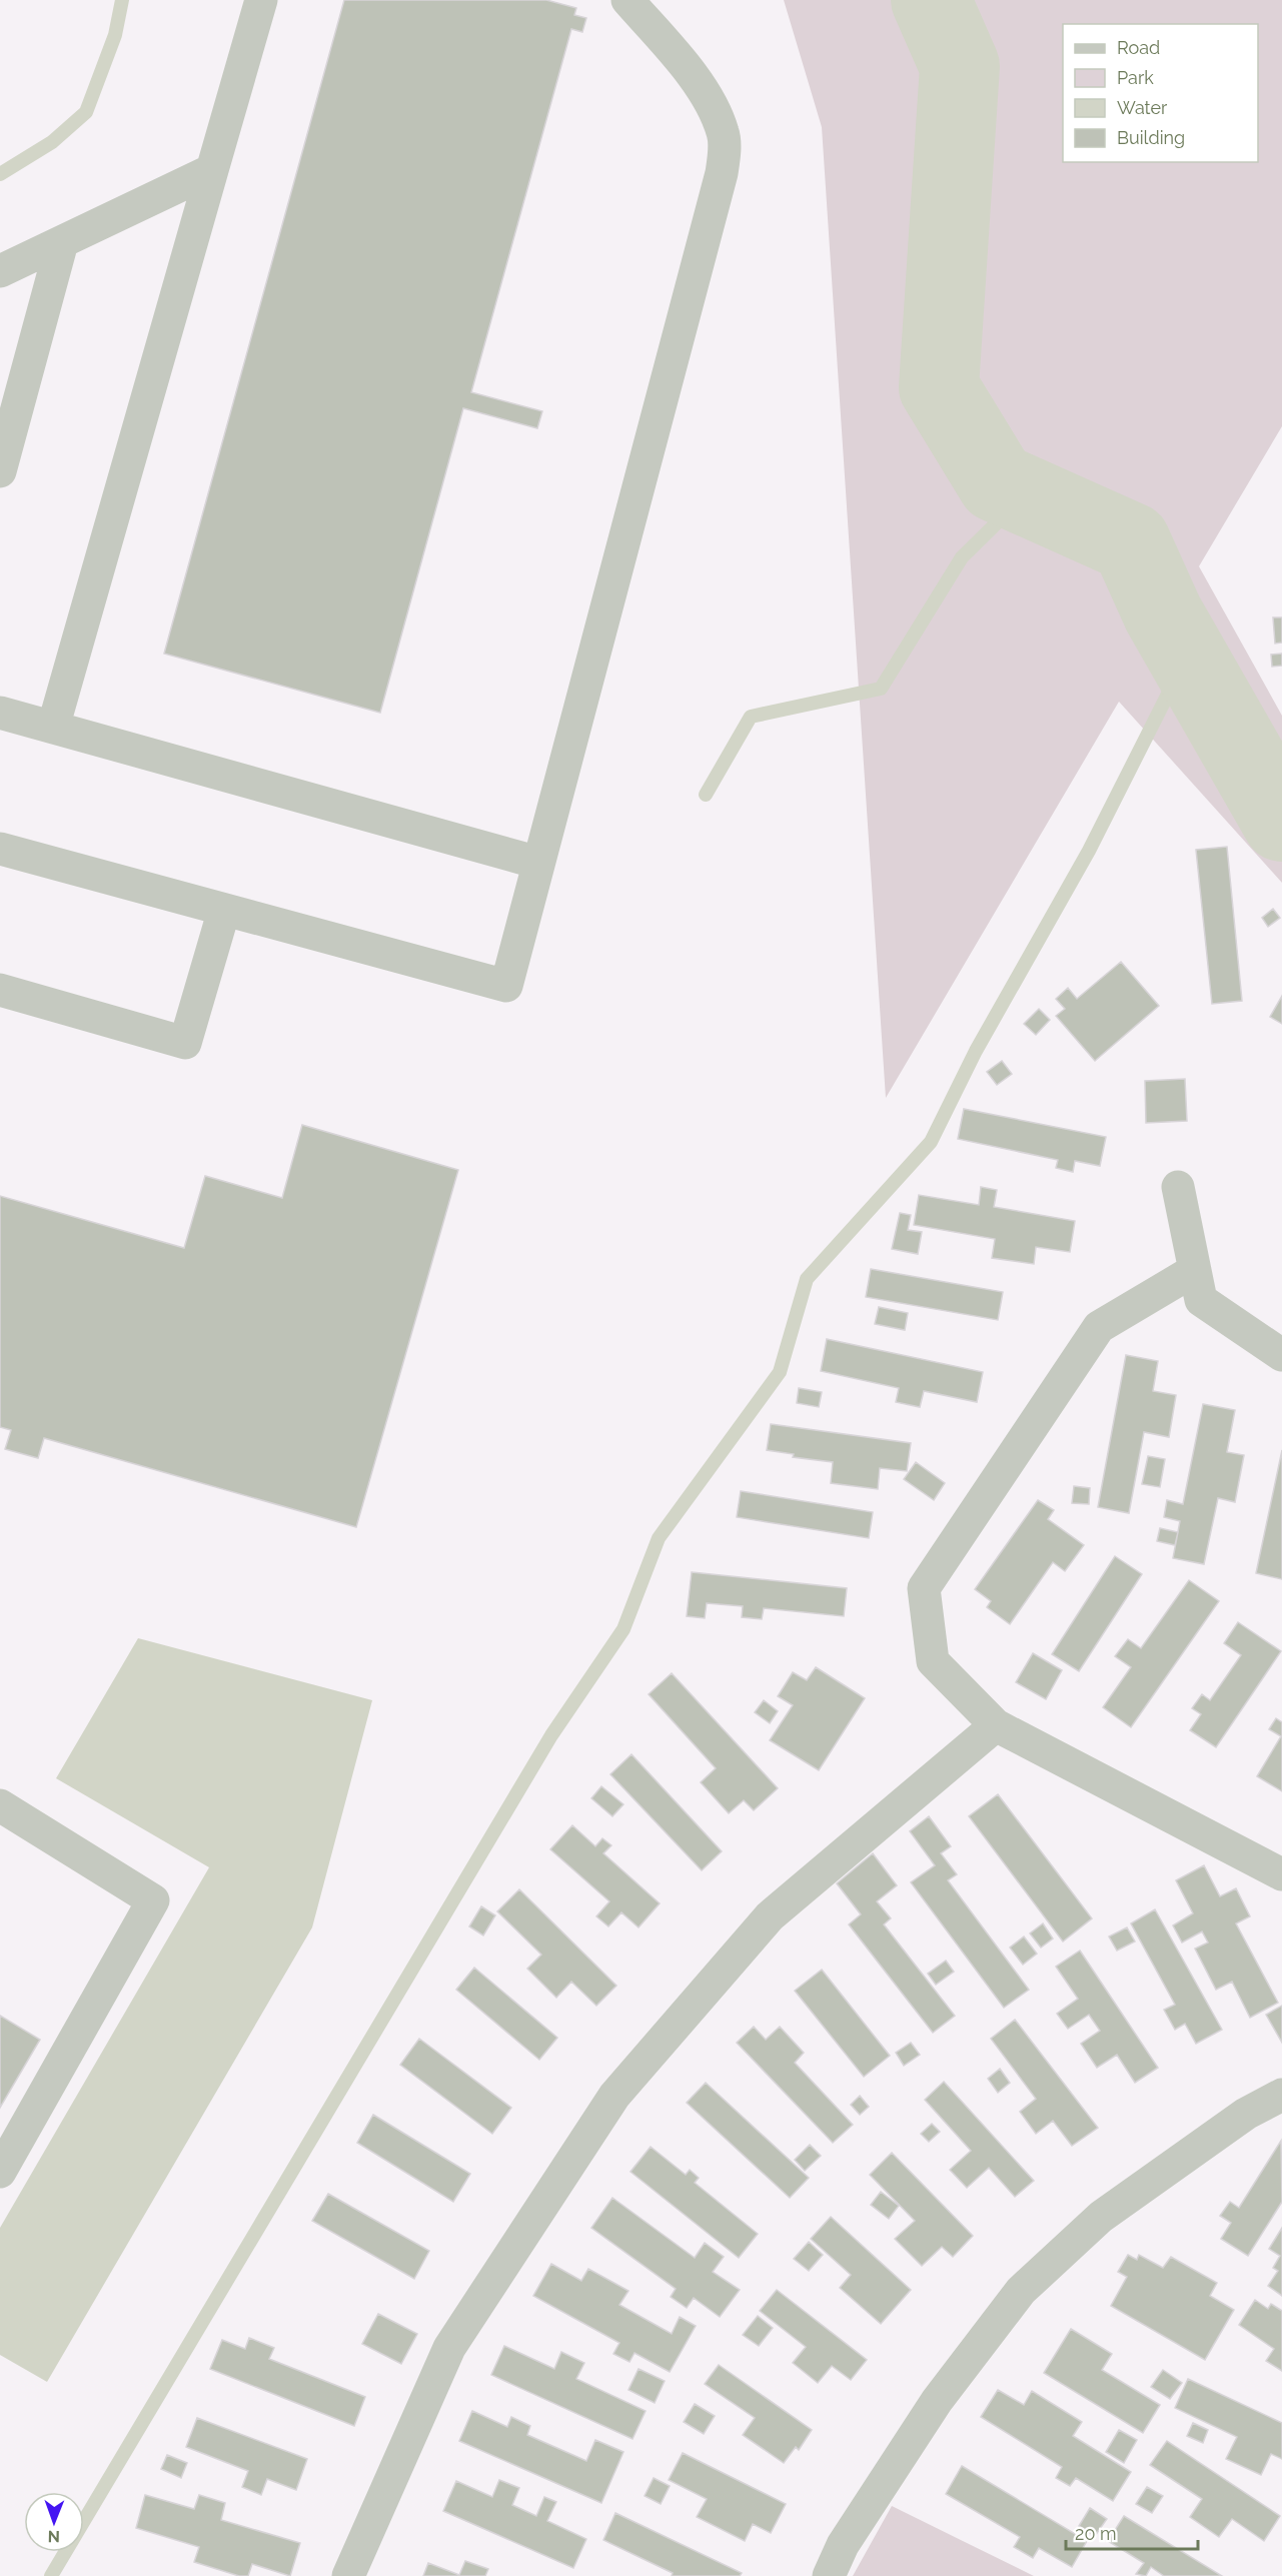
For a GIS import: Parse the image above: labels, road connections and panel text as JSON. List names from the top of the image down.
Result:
{
  "legend": [
    "Road",
    "Park",
    "Water",
    "Building"
  ],
  "scale_bar": "20 m",
  "north": "bottom"
}
